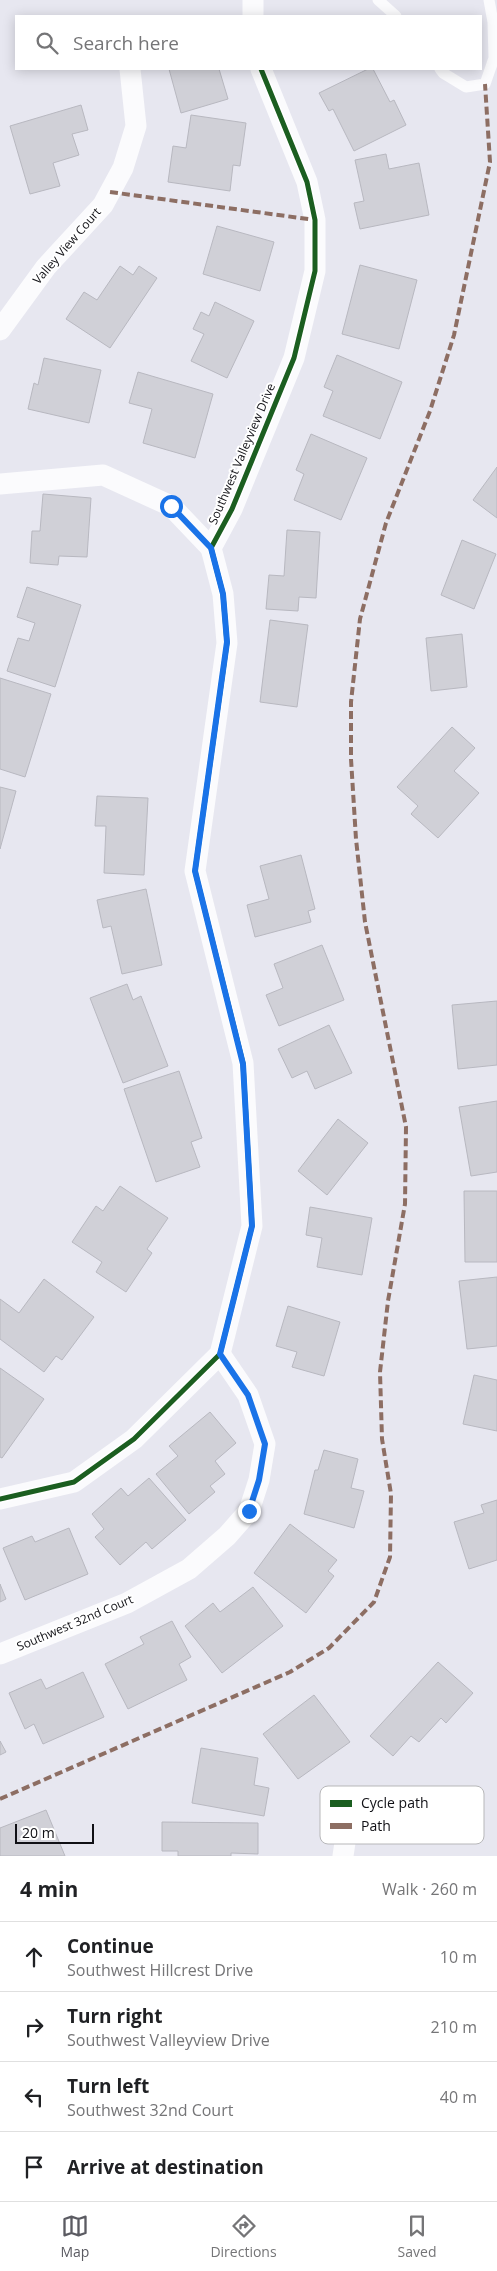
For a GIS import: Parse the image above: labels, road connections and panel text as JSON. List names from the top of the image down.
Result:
{
  "streets": {
    "street": ["Valley View Court", "Southwest Valleyview Drive", "Southwest 32nd Court"]
  },
  "legend": ["Cycle path", "Path"],
  "scale_bar": "20 m",
  "page": {
    "search": "Search here",
    "scale": "20 m",
    "heading": ["4 min", "Walk · 260 m"],
    "list": [
      ["Continue", "Southwest Hillcrest Drive", "10 m"],
      ["Turn right", "Southwest Valleyview Drive", "210 m"],
      ["Turn left", "Southwest 32nd Court", "40 m"],
      "Arrive at destination"
    ],
    "nav": ["Map", "Directions", "Saved"]
  }
}
